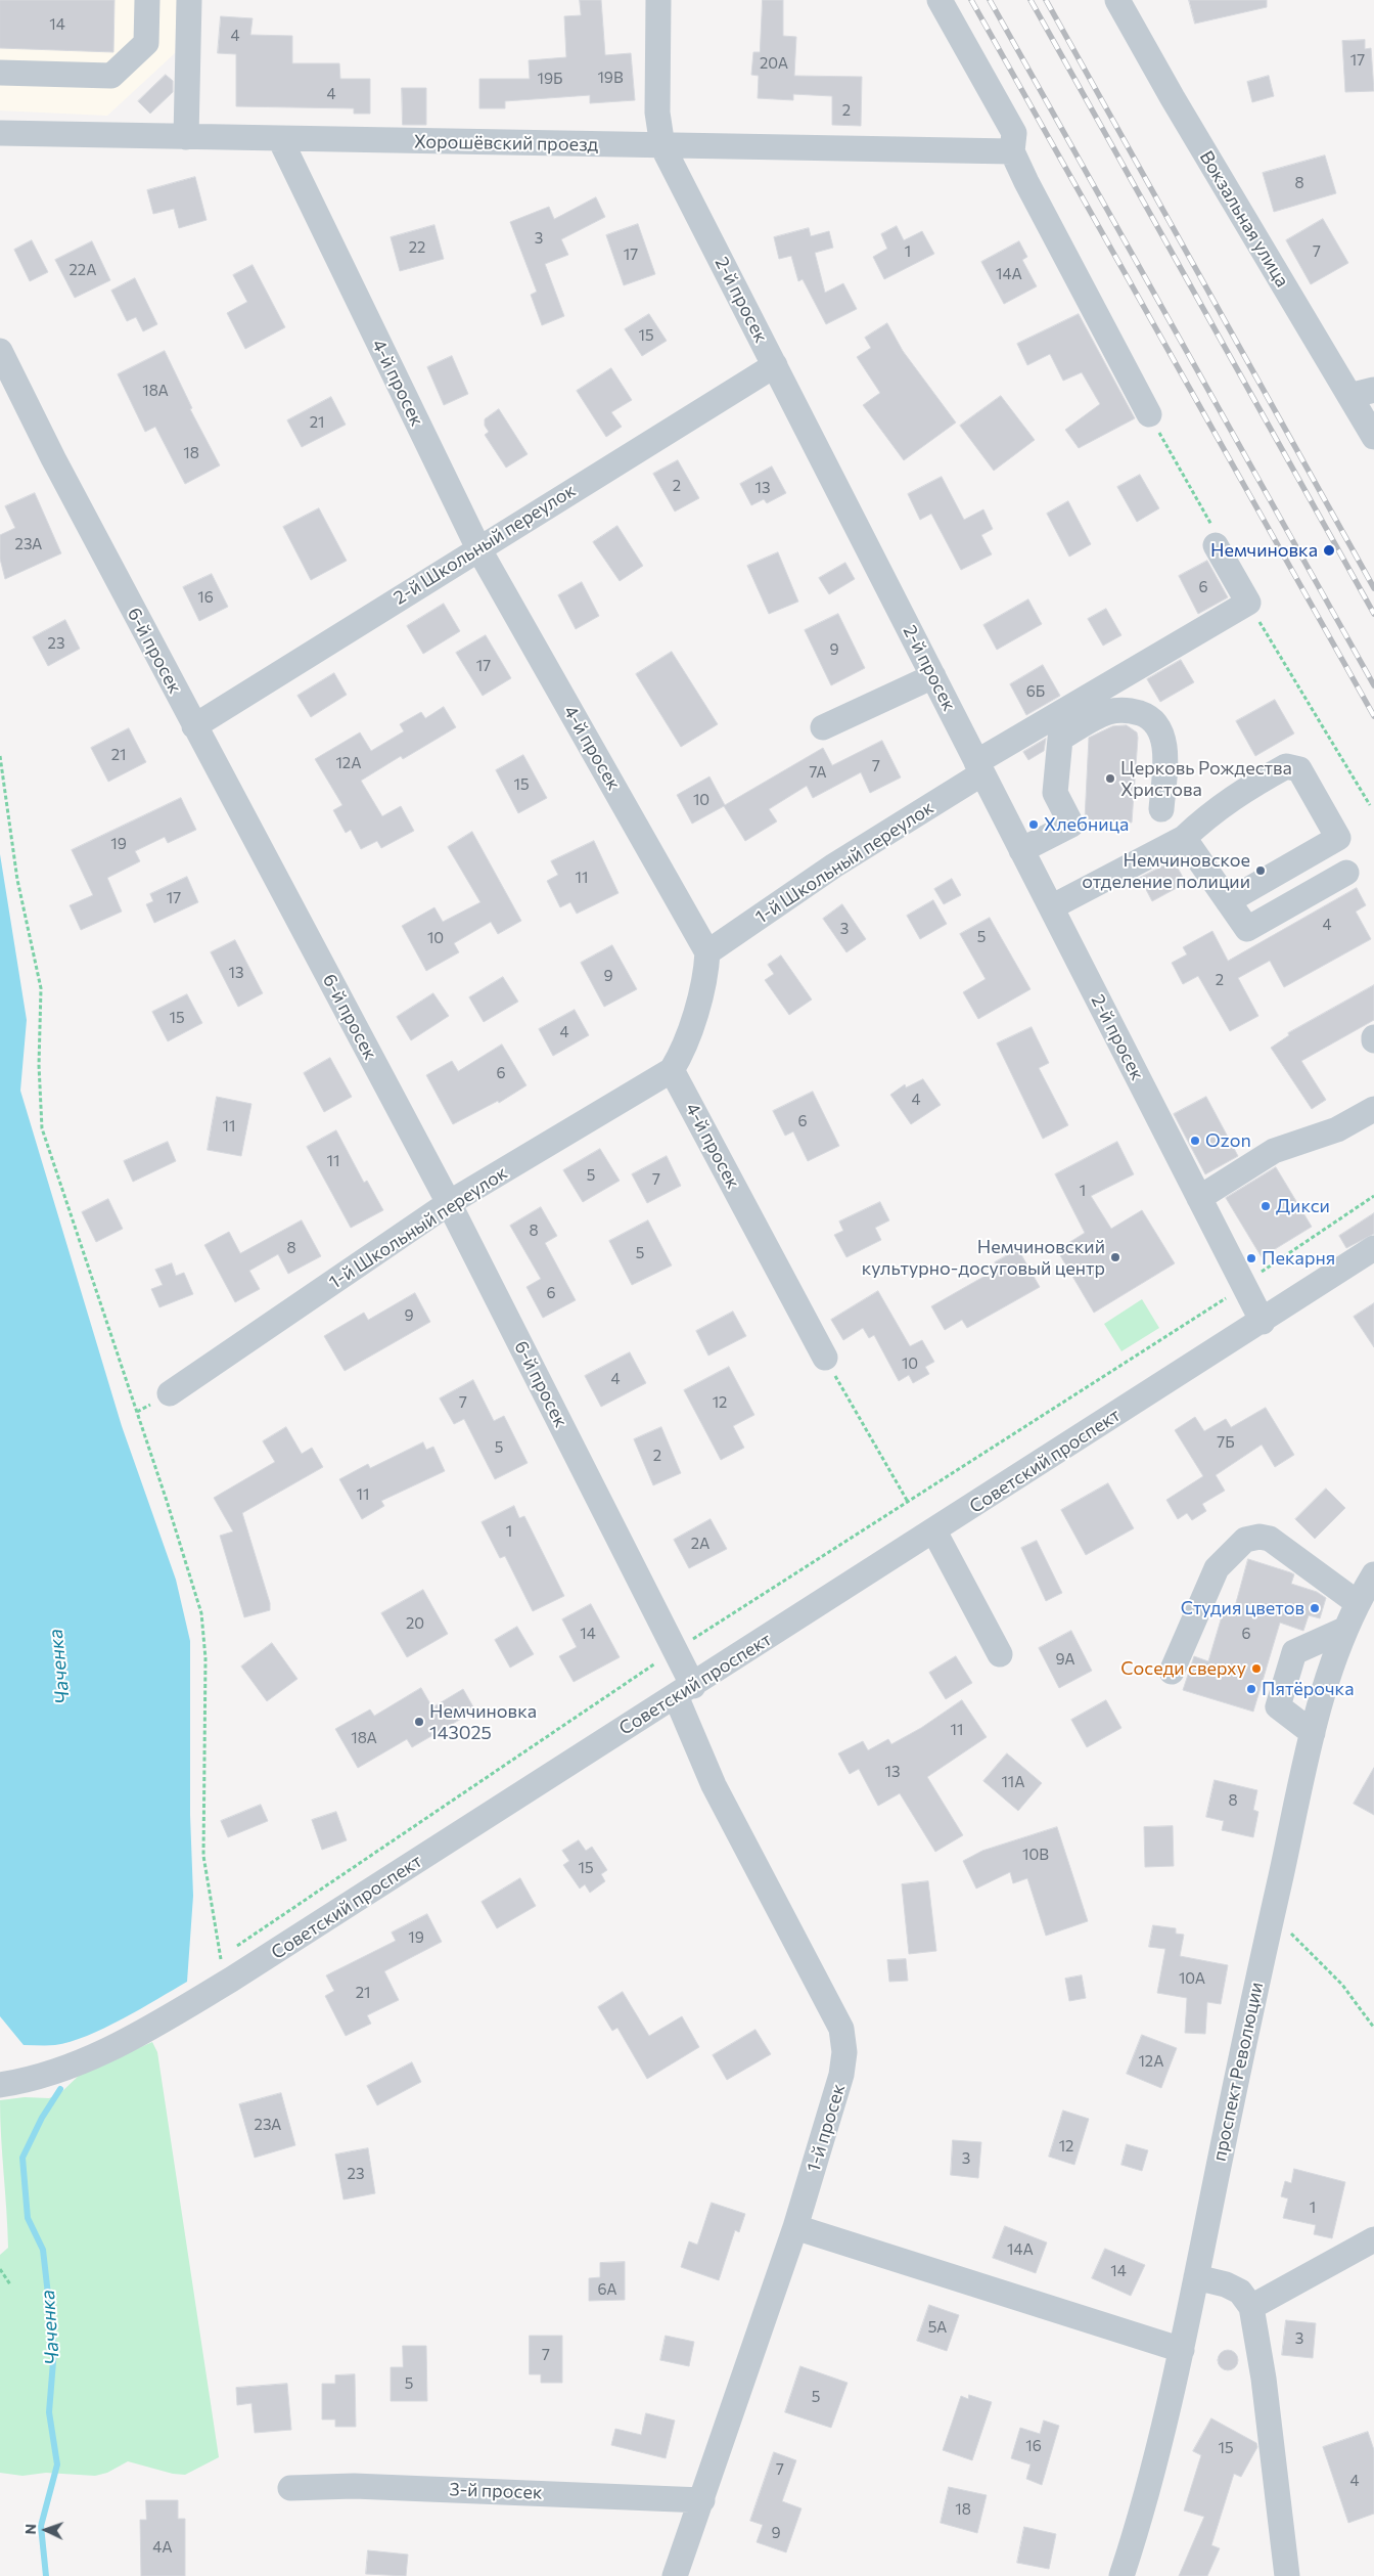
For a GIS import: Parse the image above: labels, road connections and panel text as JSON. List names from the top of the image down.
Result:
{
  "streets": {
    "street": [
      "Хорошёвский проезд",
      "Вокзальная улица",
      "2-й просек",
      "4-й просек",
      "2-й Школьный переулок",
      "6-й просек",
      "1-й Школьный переулок",
      "Советский проспект",
      "проспект Революции",
      "1-й просек",
      "3-й просек"
    ]
  },
  "crossings": [
    ["Хорошёвский проезд", "2-й просек"],
    ["Хорошёвский проезд", "4-й просек"],
    ["2-й просек", "2-й Школьный переулок"],
    ["2-й просек", "1-й Школьный переулок"],
    ["2-й просек", "Советский проспект"],
    ["4-й просек", "2-й Школьный переулок"],
    ["4-й просек", "1-й Школьный переулок"],
    ["2-й Школьный переулок", "6-й просек"],
    ["6-й просек", "1-й Школьный переулок"],
    ["6-й просек", "Советский проспект"],
    ["6-й просек", "1-й просек"],
    ["Советский проспект", "1-й просек"],
    ["1-й просек", "3-й просек"]
  ],
  "water": ["Чаченка"],
  "places": [
    "Немчиновка",
    "Церковь Рождества Христова",
    "Хлебница",
    "Немчиновское отделение полиции",
    "Ozon",
    "Дикси",
    "Немчиновский культурно-досуговый центр",
    "Пекарня",
    "Студия цветов",
    "Соседи сверху",
    "Пятёрочка",
    "Немчиновка 143025"
  ],
  "house_numbers": [
    "14",
    "4",
    "17",
    "20А",
    "19В",
    "19Б",
    "4",
    "2",
    "8",
    "3",
    "22",
    "1",
    "7",
    "17",
    "22А",
    "14А",
    "15",
    "18А",
    "21",
    "18",
    "2",
    "13",
    "23А",
    "6",
    "16",
    "23",
    "9",
    "17",
    "6Б",
    "21",
    "12А",
    "7",
    "7А",
    "15",
    "10",
    "19",
    "11",
    "17",
    "4",
    "3",
    "5",
    "10",
    "13",
    "9",
    "2",
    "15",
    "4",
    "6",
    "4",
    "6",
    "11",
    "11",
    "5",
    "7",
    "1",
    "8",
    "8",
    "5",
    "6",
    "9",
    "10",
    "4",
    "7",
    "12",
    "7Б",
    "5",
    "2",
    "11",
    "1",
    "2А",
    "20",
    "14",
    "6",
    "9А",
    "11",
    "18А",
    "13",
    "11А",
    "8",
    "10В",
    "15",
    "19",
    "10А",
    "21",
    "12А",
    "23А",
    "12",
    "3",
    "23",
    "1",
    "14А",
    "14",
    "6А",
    "5А",
    "3",
    "7",
    "5",
    "5",
    "16",
    "15",
    "7",
    "4",
    "18",
    "9",
    "4А"
  ],
  "north": "left"
}
